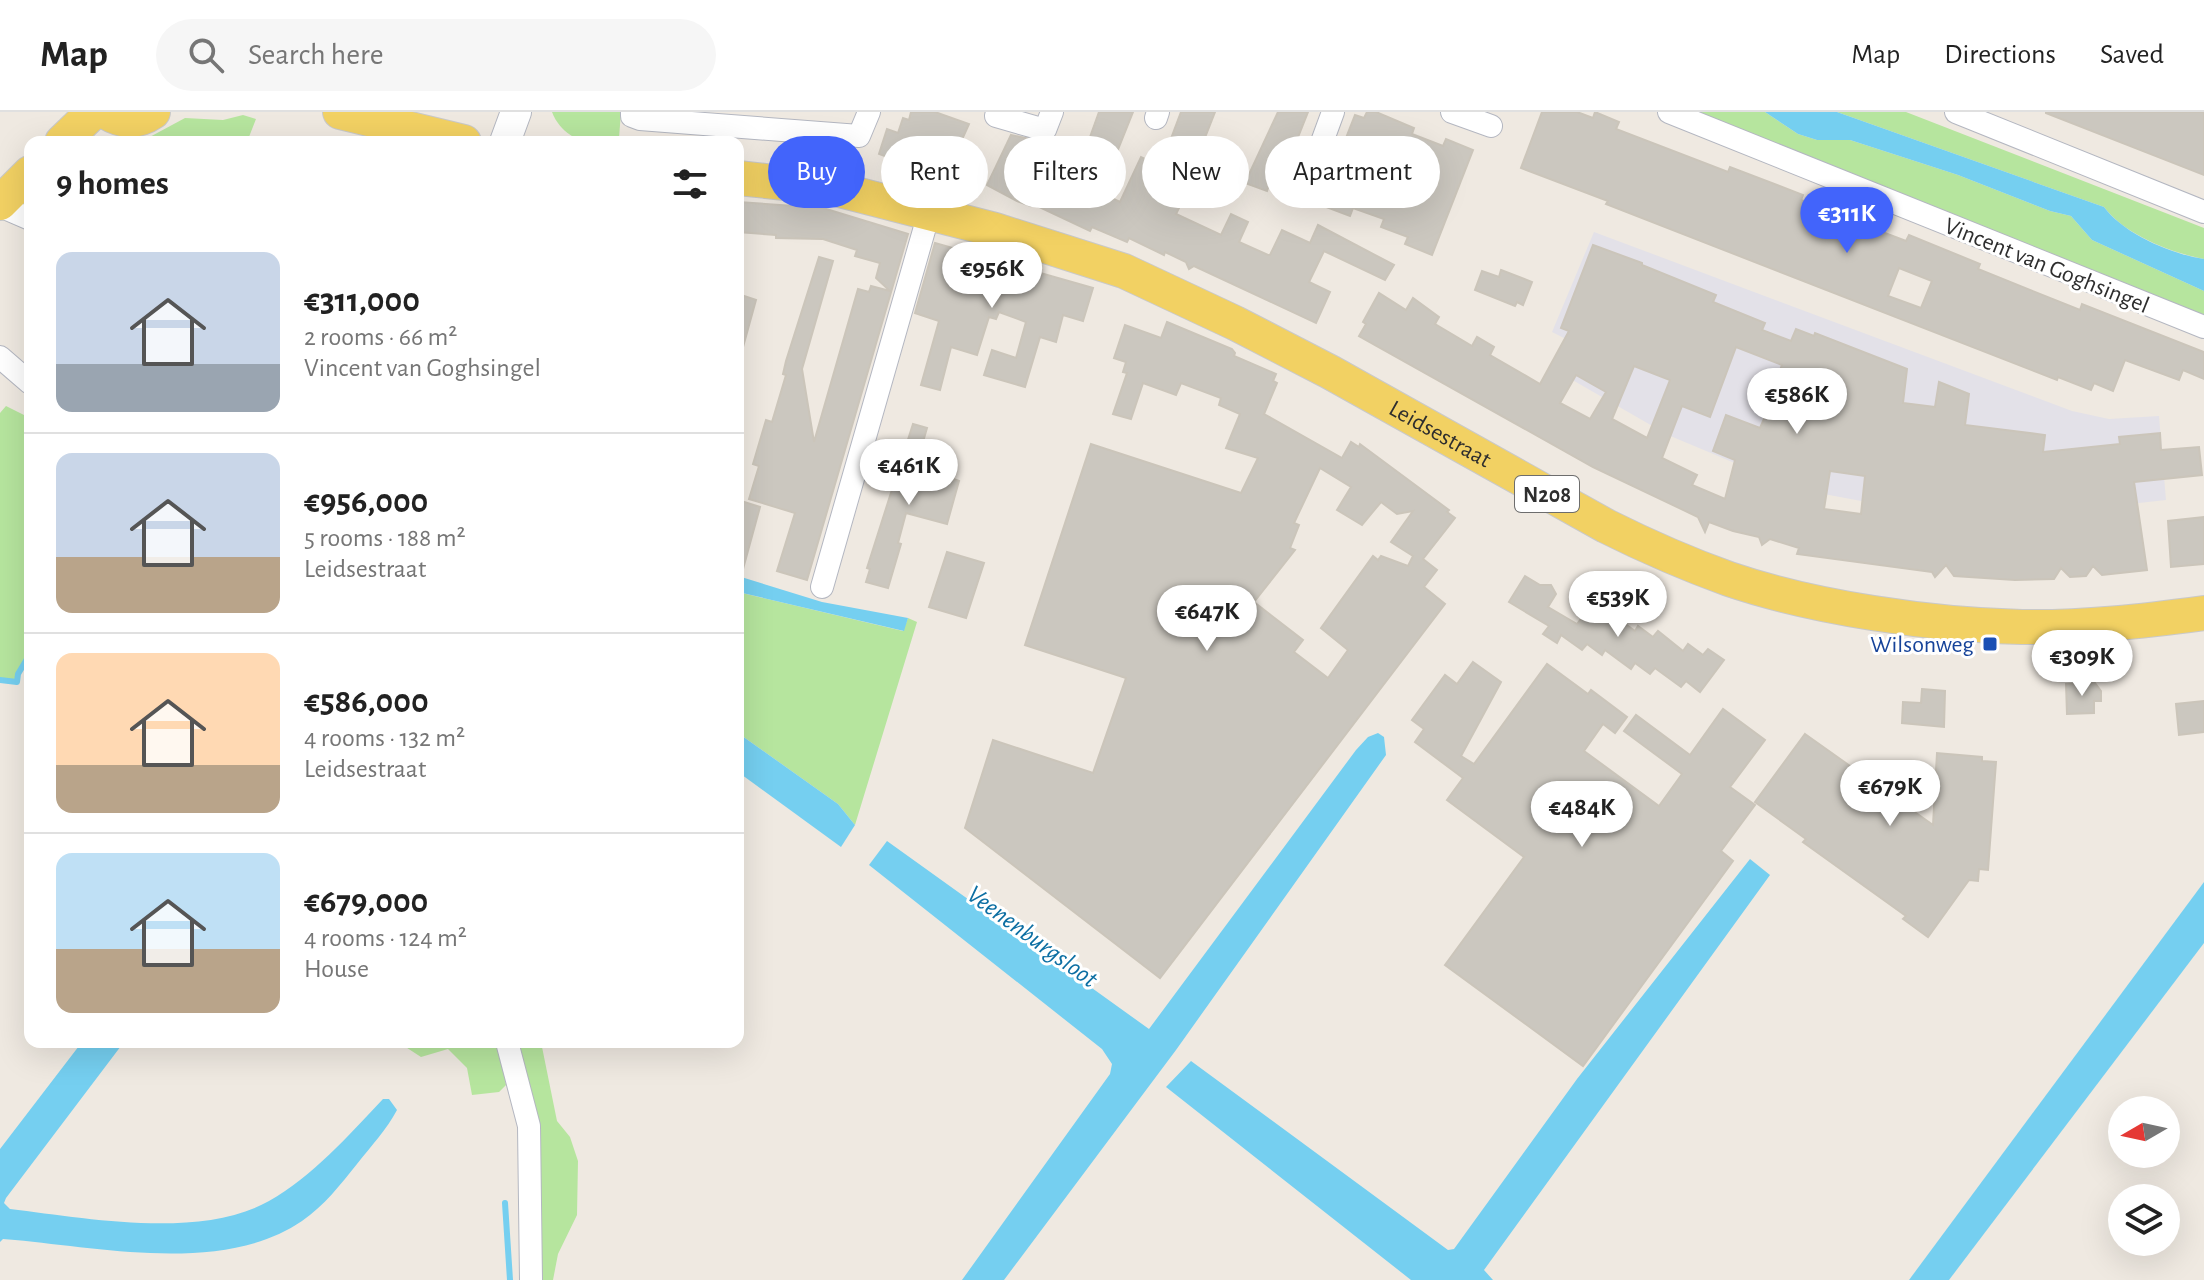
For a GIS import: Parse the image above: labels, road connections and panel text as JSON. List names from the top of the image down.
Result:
{
  "streets": {
    "main road": ["Leidsestraat", "N208"],
    "street": ["Vincent van Goghsingel"]
  },
  "water": ["Veenenburgsloot"],
  "places": {
    "transit": ["Wilsonweg"]
  },
  "north": "left",
  "page": {
    "header": "Map",
    "search": "Search here",
    "nav": ["Map", "Directions", "Saved"],
    "chip": [
      "Buy",
      "Rent",
      "Filters",
      "New",
      "Apartment"
    ],
    "heading": "9 homes",
    "price": [
      "€311K",
      "€956K",
      "€586K",
      "€461K",
      "€539K",
      "€647K",
      "€309K",
      "€679K",
      "€484K"
    ],
    "list": [
      {
        "name": "€311,000",
        "note": "2 rooms · 66 m² · Vincent van Goghsingel"
      },
      {
        "name": "€956,000",
        "note": "5 rooms · 188 m² · Leidsestraat"
      },
      {
        "name": "€586,000",
        "note": "4 rooms · 132 m² · Leidsestraat"
      },
      {
        "name": "€679,000",
        "note": "4 rooms · 124 m² · House"
      }
    ]
  }
}
